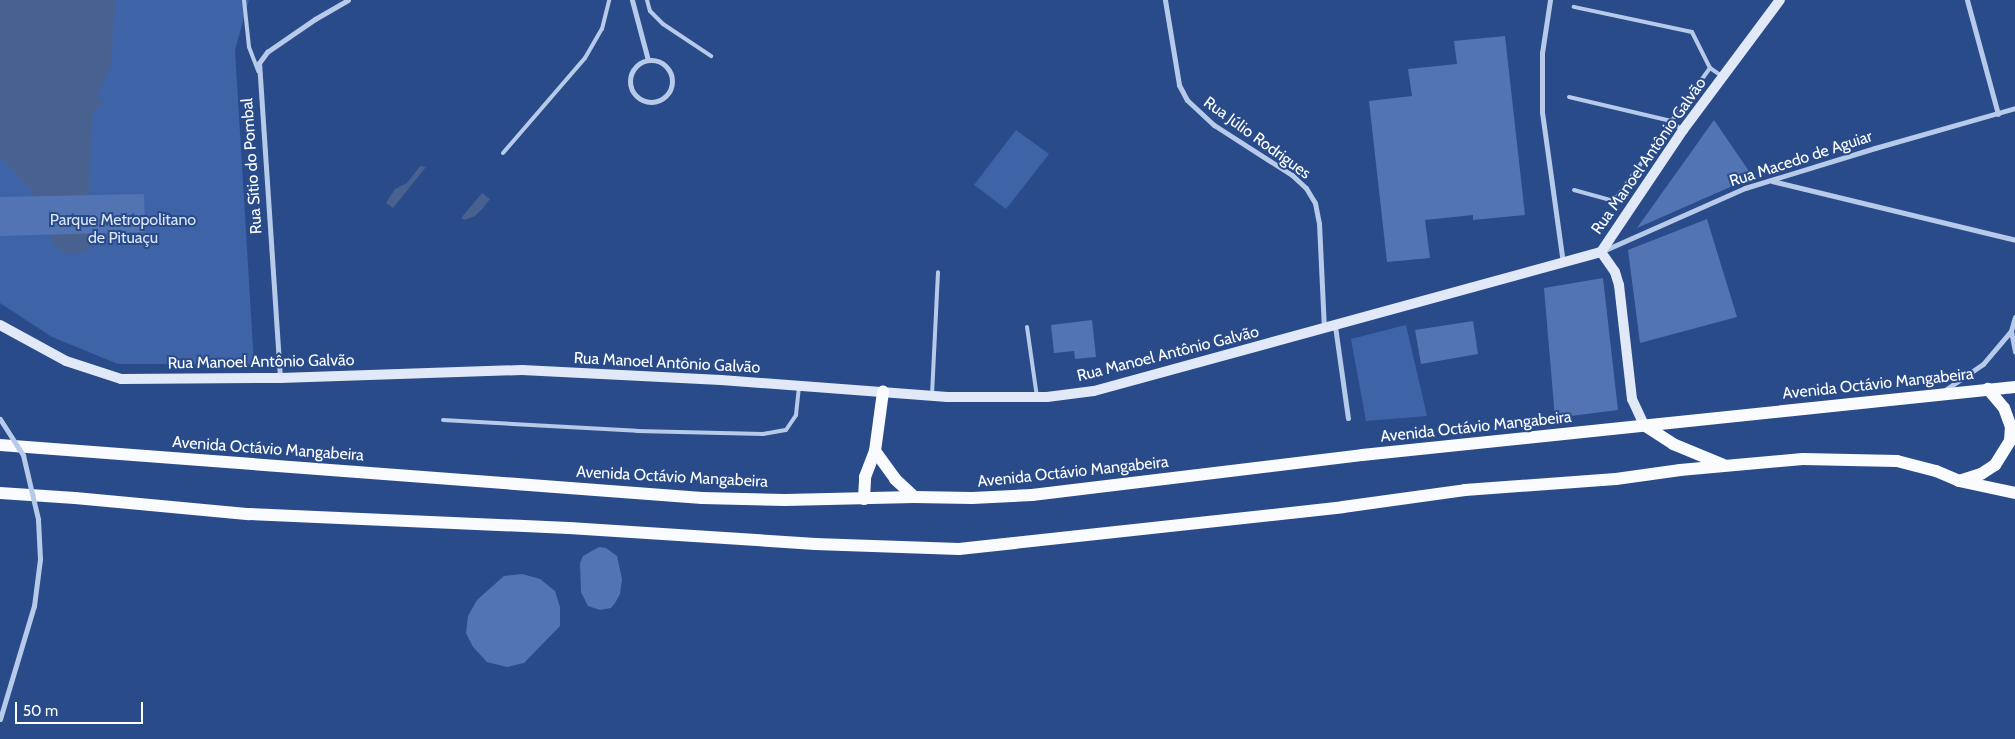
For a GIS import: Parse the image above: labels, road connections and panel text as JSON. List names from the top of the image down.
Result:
{
  "streets": {
    "main road": ["Avenida Octávio Mangabeira"],
    "street": [
      "Rua Júlio Rodrigues",
      "Rua Manoel Antônio Galvão",
      "Rua Macedo de Aguiar",
      "Rua Sítio do Pombal"
    ]
  },
  "crossings": [
    ["Rua Júlio Rodrigues", "Rua Manoel Antônio Galvão"],
    ["Rua Manoel Antônio Galvão", "Rua Macedo de Aguiar"],
    ["Rua Manoel Antônio Galvão", "Rua Sítio do Pombal"]
  ],
  "parks": ["Parque Metropolitano de Pituaçu"],
  "scale_bar": "50 m"
}
